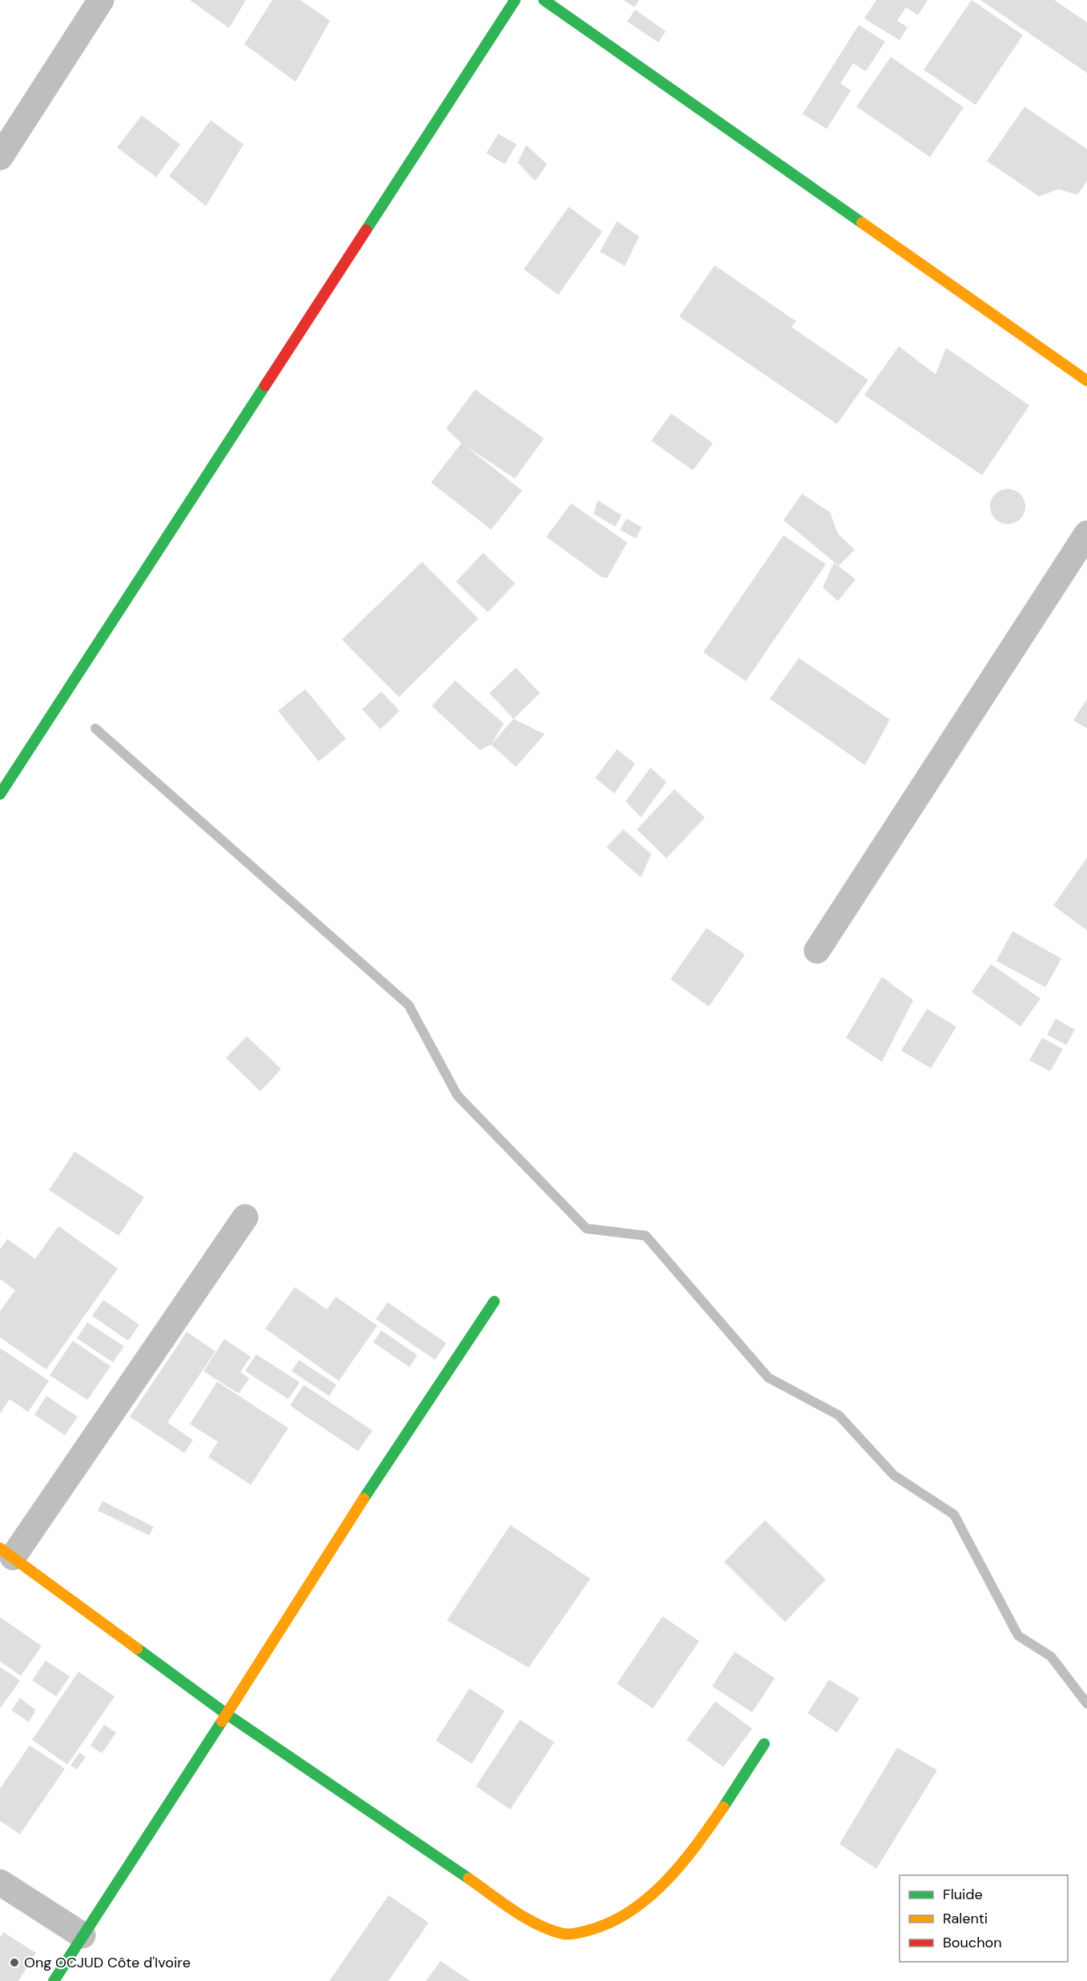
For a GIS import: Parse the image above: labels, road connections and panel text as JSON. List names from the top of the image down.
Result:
{
  "places": ["Ong OCJUD Côte d'Ivoire"],
  "legend": ["Fluide", "Ralenti", "Bouchon"]
}
